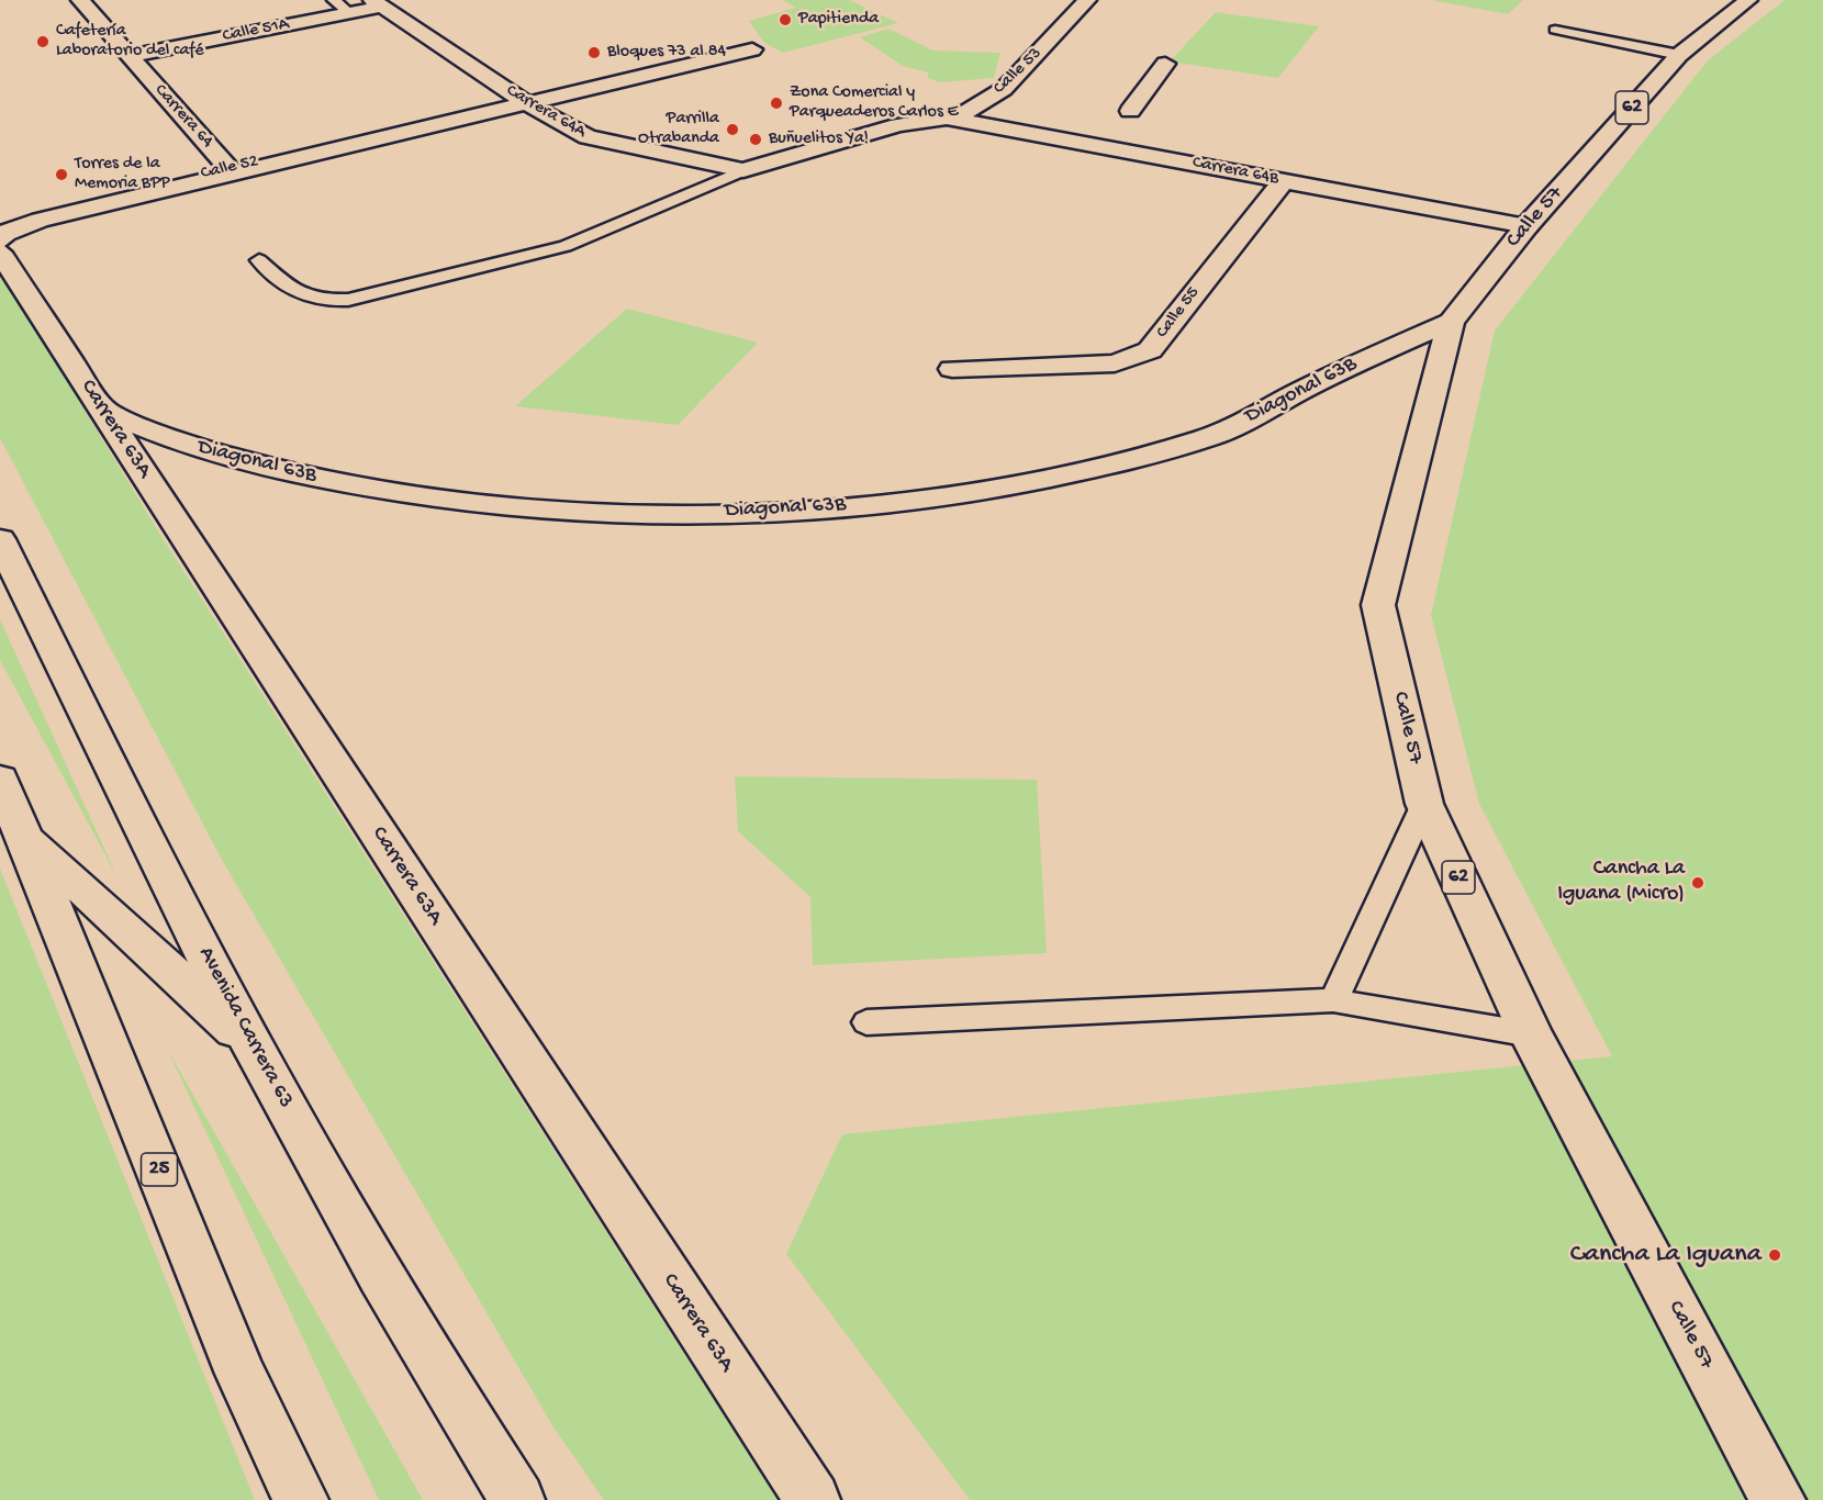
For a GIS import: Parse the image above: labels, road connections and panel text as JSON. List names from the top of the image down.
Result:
{
  "streets": {
    "main road": [
      "Calle 51A",
      "Calle 53",
      "62",
      "Carrera 64A",
      "Carrera 64",
      "Calle 52",
      "Carrera 64B",
      "Calle 57",
      "Calle 55",
      "Diagonal 63B",
      "Carrera 63A",
      "Avenida Carrera 63",
      "25"
    ]
  },
  "crossings": [
    ["Calle 51A", "Carrera 64A"],
    ["Calle 51A", "Carrera 64"],
    ["Calle 53", "Carrera 64A"],
    ["Calle 53", "Carrera 64B"],
    ["Carrera 64A", "Calle 52"],
    ["Carrera 64", "Calle 52"],
    ["Calle 52", "Carrera 63A"],
    ["Carrera 64B", "Calle 57"],
    ["Carrera 64B", "Calle 55"],
    ["Calle 57", "Diagonal 63B"],
    ["Diagonal 63B", "Carrera 63A"]
  ],
  "places": [
    "Papitienda",
    "Cafetería Laboratorio del café",
    "Bloques 73 al 84",
    "Zona Comercial y Parqueaderos Carlos E",
    "Parrilla Otrabanda",
    "Buñuelitos Ya!",
    "Torres de la Memoria BPP",
    "Cancha La Iguana (Micro)",
    "Cancha La Iguana"
  ]
}
